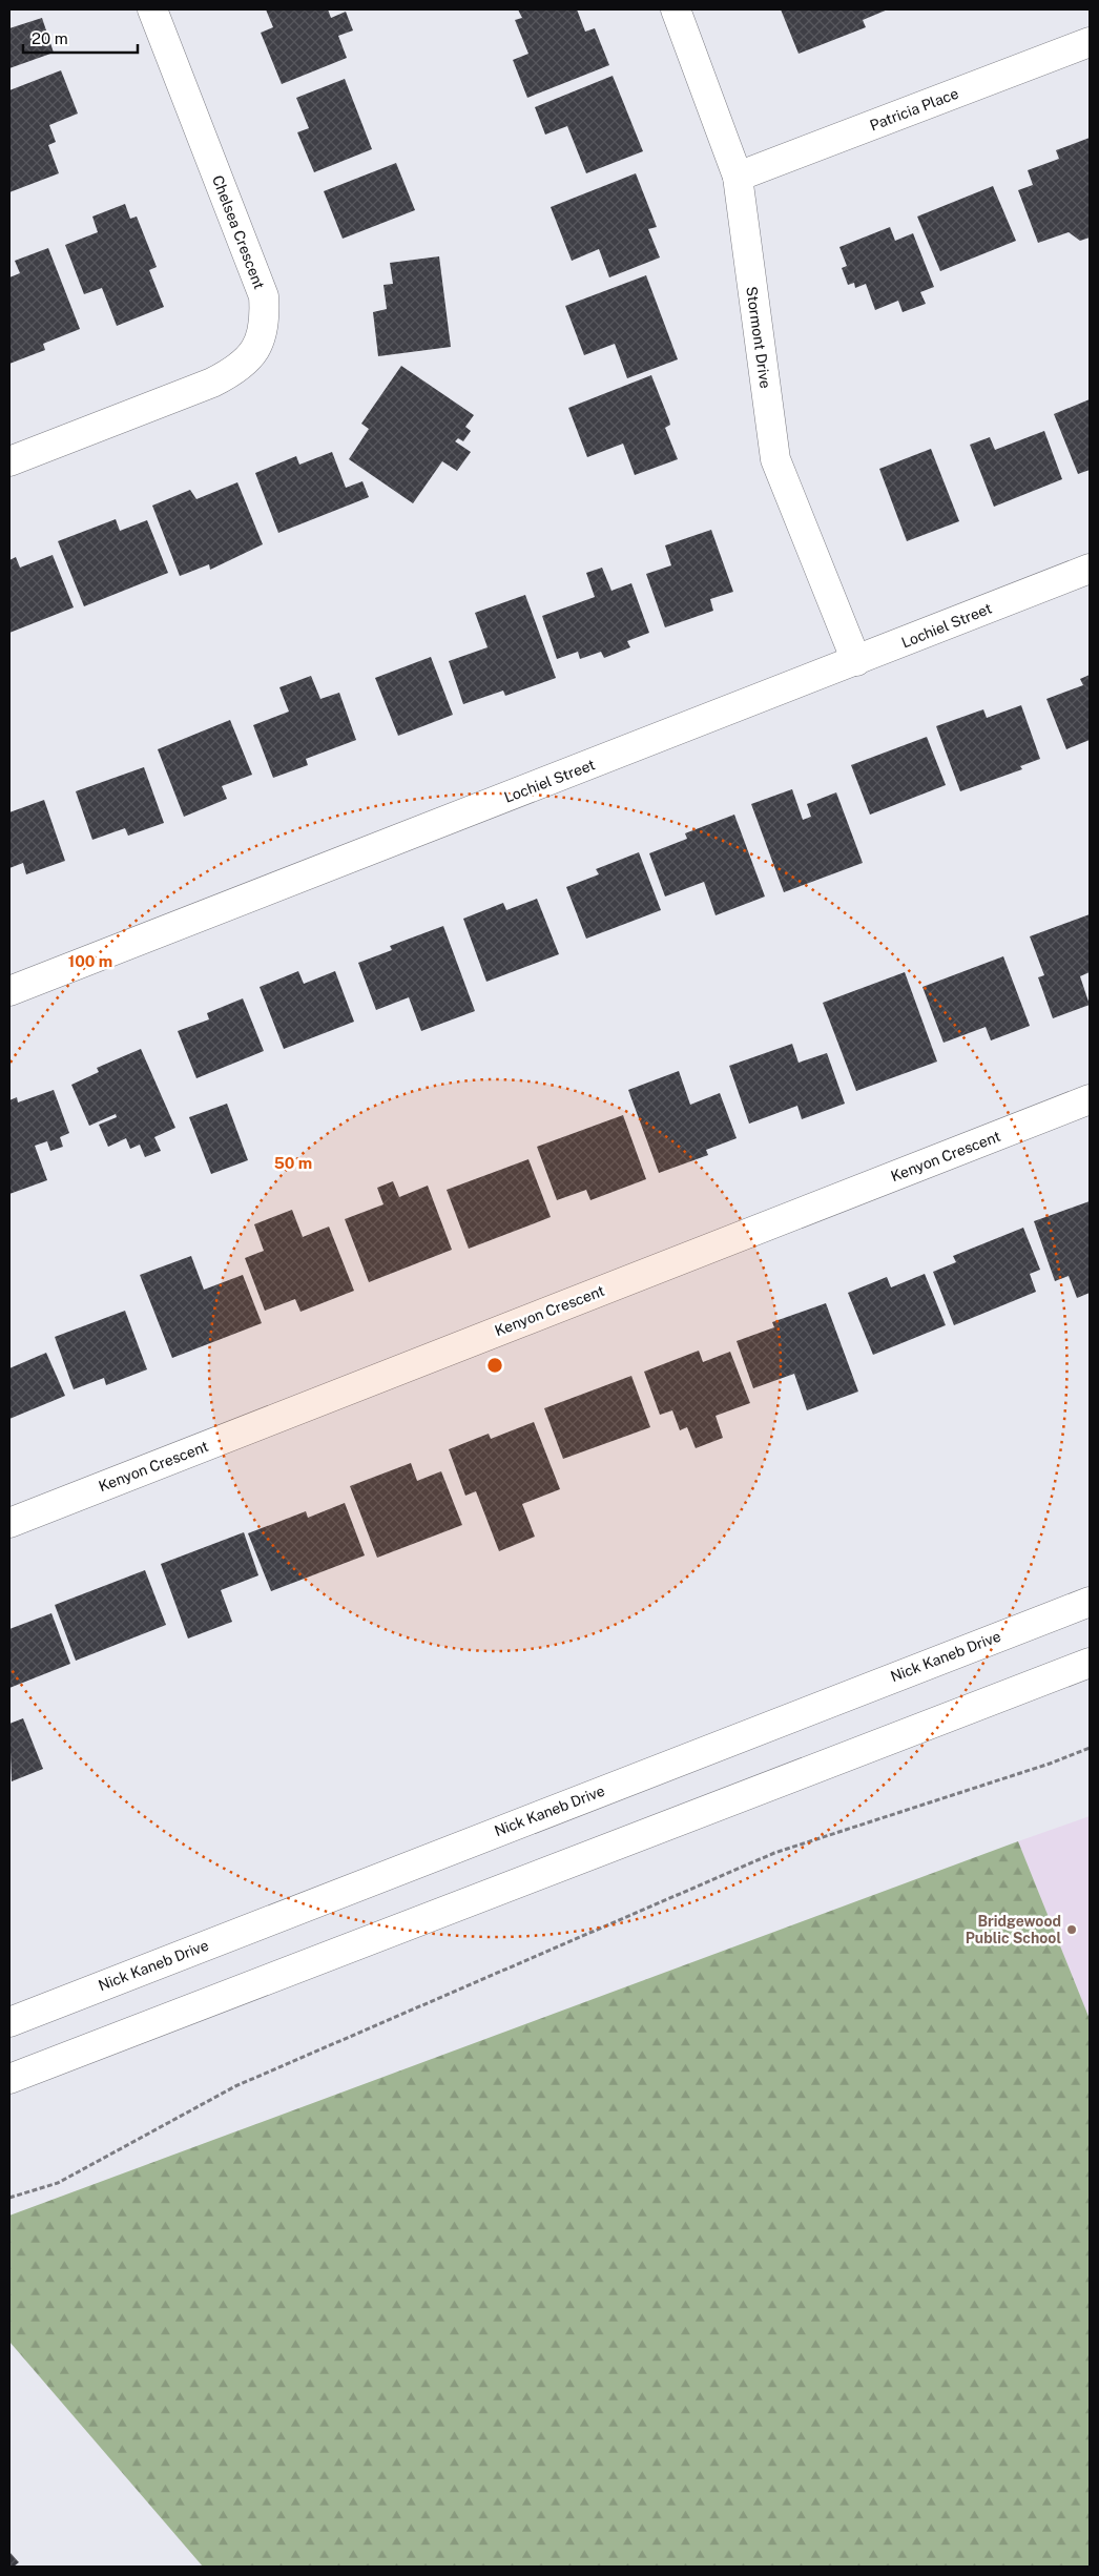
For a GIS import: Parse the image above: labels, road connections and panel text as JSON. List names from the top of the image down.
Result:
{
  "streets": {
    "street": [
      "Patricia Place",
      "Chelsea Crescent",
      "Stormont Drive",
      "Lochiel Street",
      "Kenyon Crescent",
      "Nick Kaneb Drive"
    ]
  },
  "crossings": [
    ["Patricia Place", "Stormont Drive"],
    ["Stormont Drive", "Lochiel Street"]
  ],
  "places": ["Bridgewood Public School"],
  "scale_bar": "20 m",
  "rings": ["100 m", "50 m"]
}
